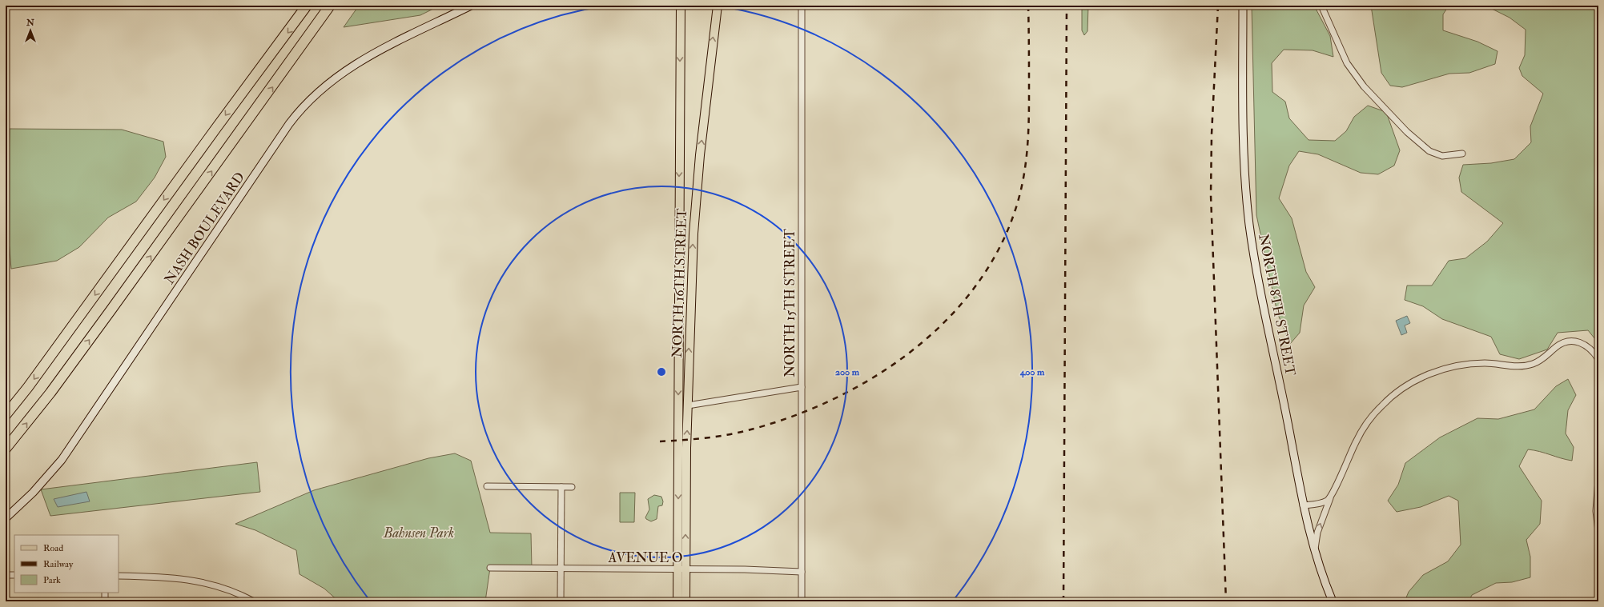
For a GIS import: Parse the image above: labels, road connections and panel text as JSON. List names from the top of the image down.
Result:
{
  "streets": {
    "main road": ["NORTH 16TH STREET"],
    "street": [
      "NASH BOULEVARD",
      "NORTH 15TH STREET",
      "NORTH 8TH STREET",
      "AVENUE O"
    ]
  },
  "crossings": [
    ["NORTH 16TH STREET", "AVENUE O"],
    ["NORTH 15TH STREET", "AVENUE O"]
  ],
  "parks": ["Bahnsen Park"],
  "legend": ["Road", "Railway", "Park"],
  "north": "top",
  "rings": ["200 m", "400 m"]
}
